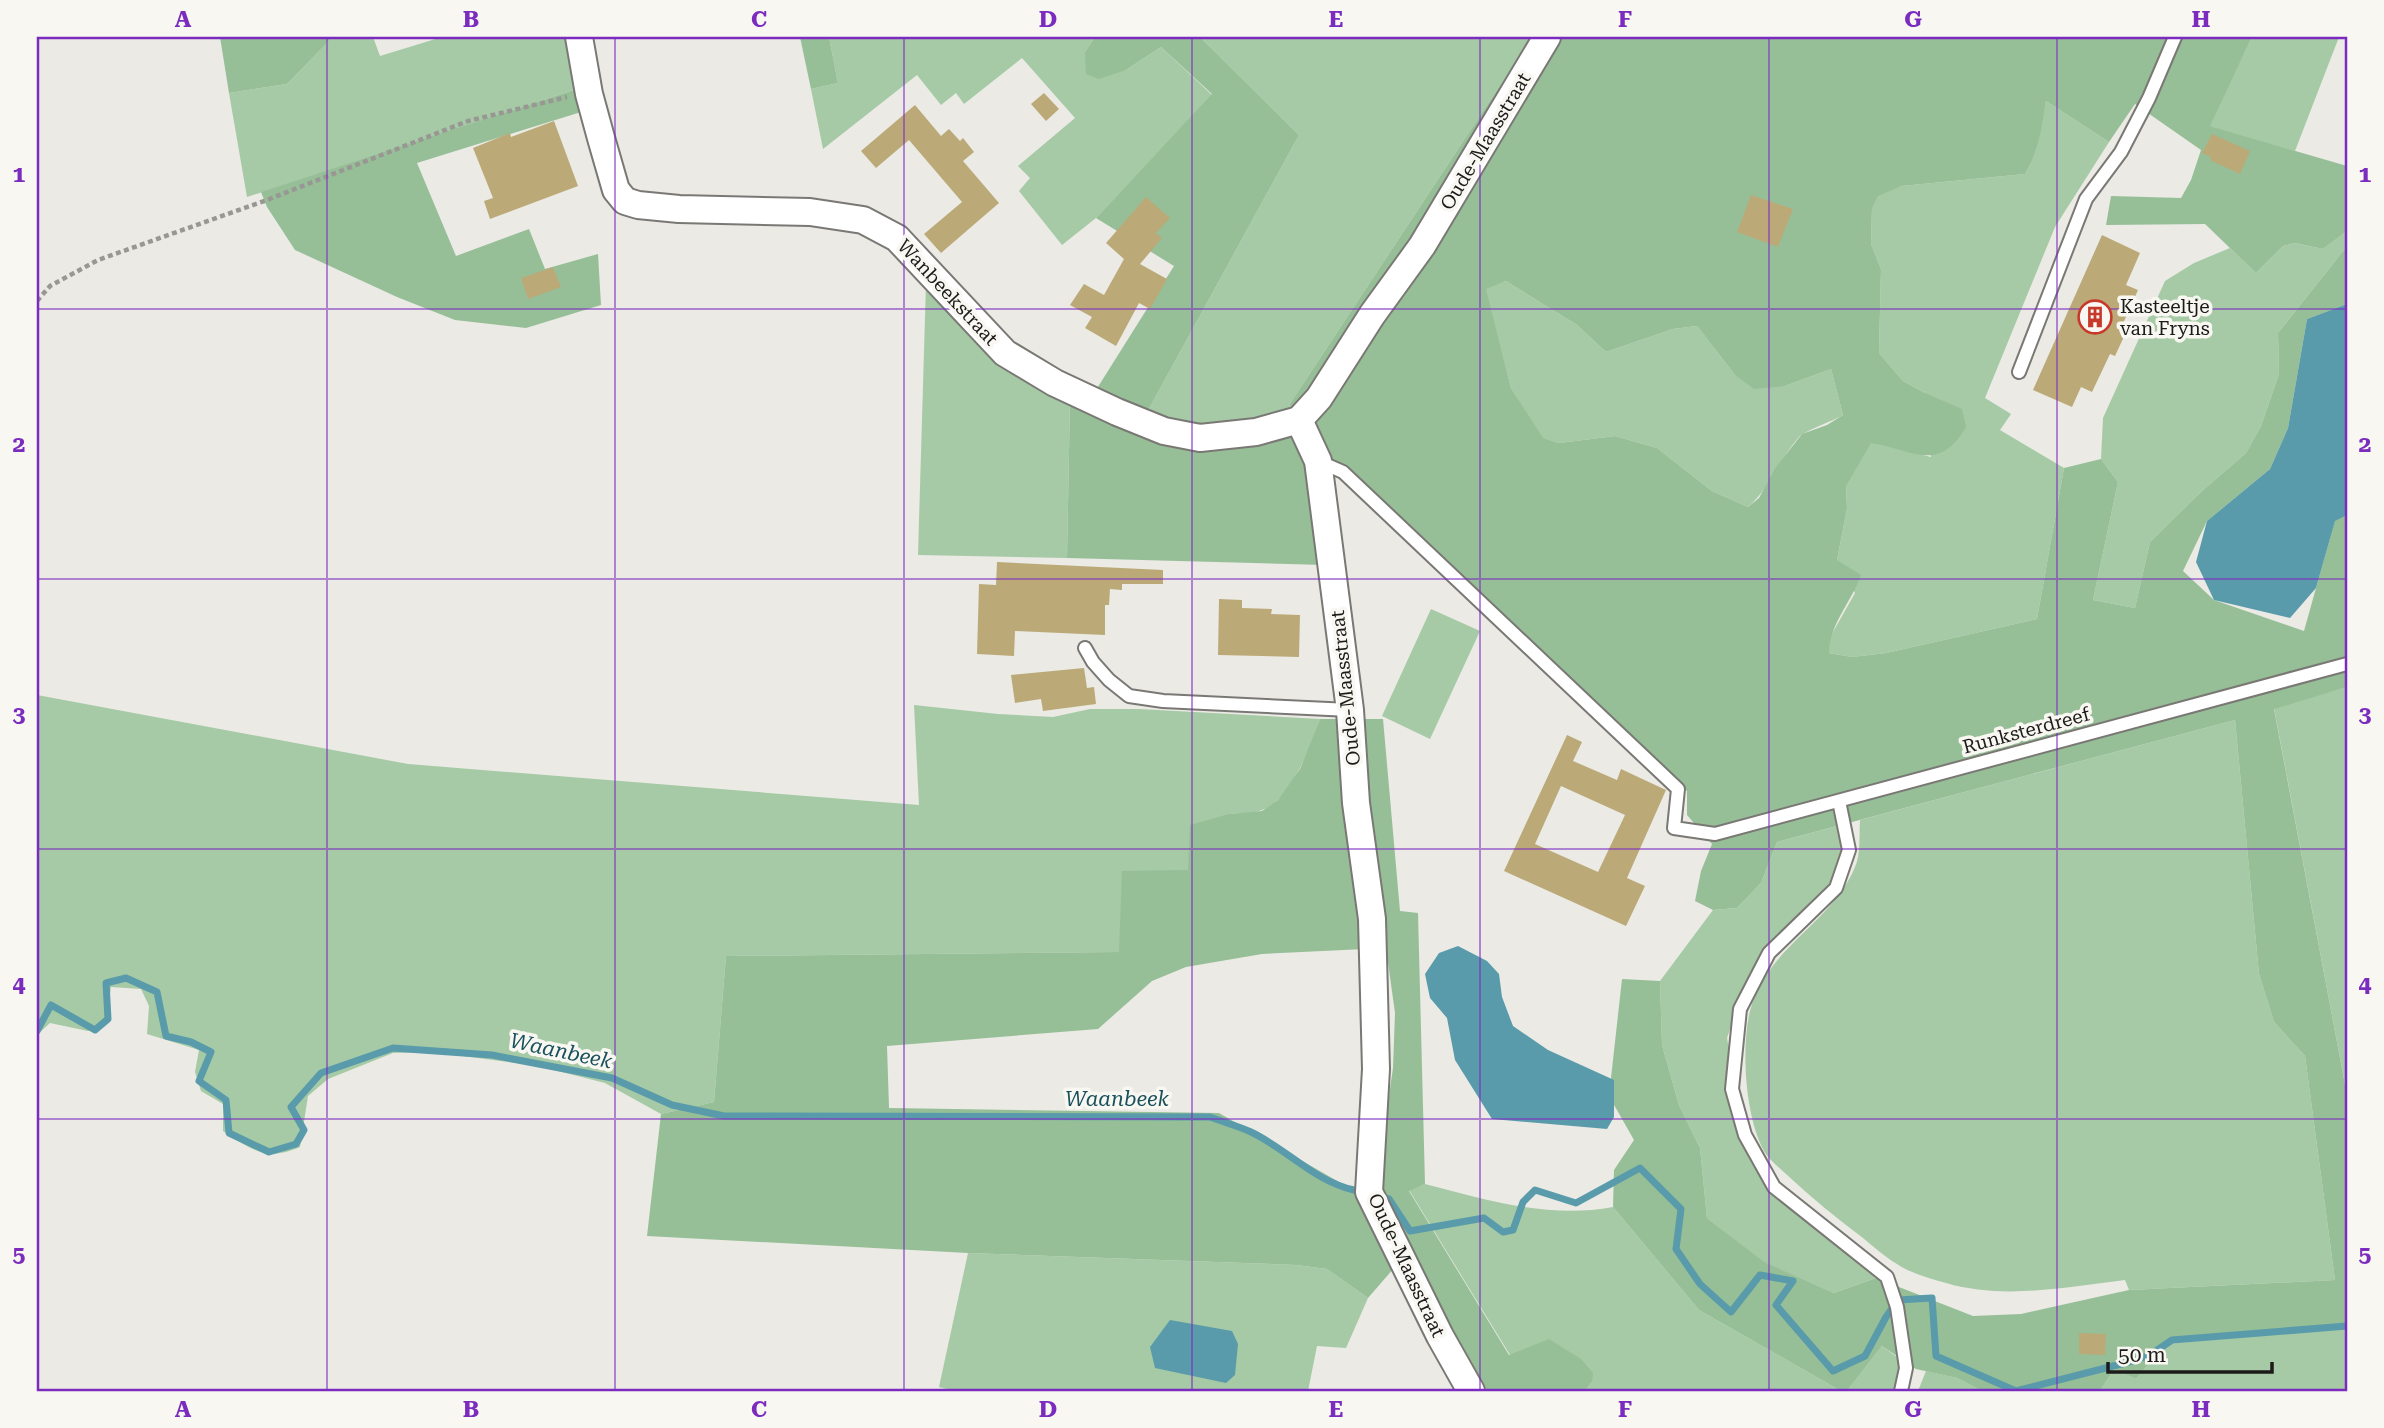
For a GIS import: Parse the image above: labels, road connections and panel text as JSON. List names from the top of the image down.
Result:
{
  "streets": {
    "street": ["Oude-Maasstraat", "Wanbeekstraat"],
    "lane": ["Runksterdreef"]
  },
  "crossings": [
    ["Oude-Maasstraat", "Wanbeekstraat"],
    ["Oude-Maasstraat", "Runksterdreef"]
  ],
  "water": ["Waanbeek"],
  "places": {
    "building": ["Kasteeltje van Fryns"]
  },
  "scale_bar": "50 m",
  "grid": {
    "columns": [
      "A",
      "B",
      "C",
      "D",
      "E",
      "F",
      "G",
      "H"
    ],
    "rows": [
      "1",
      "2",
      "3",
      "4",
      "5"
    ]
  }
}
